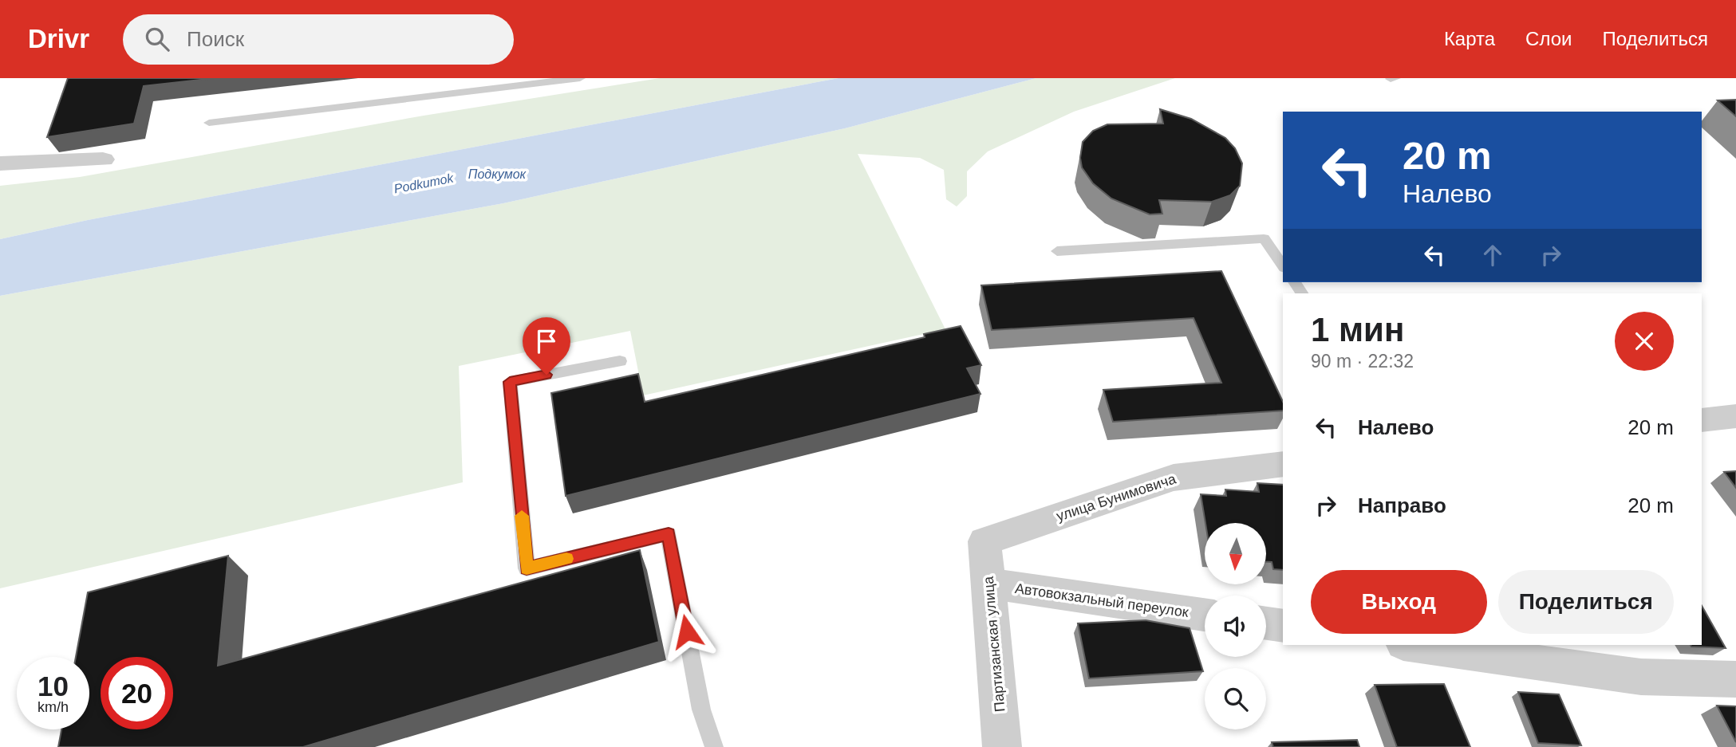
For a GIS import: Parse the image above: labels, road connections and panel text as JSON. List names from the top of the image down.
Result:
{
  "streets": {
    "street": ["улица Бунимовича", "Автовокзальный переулок", "Партизанская улица"]
  },
  "crossings": [
    ["улица Бунимовича", "Партизанская улица"],
    ["Автовокзальный переулок", "Партизанская улица"]
  ],
  "water": ["Подкумок", "Podkumok"],
  "north": "bottom",
  "page": {
    "header": "Drivr",
    "search": "Поиск",
    "nav": ["Карта", "Слои", "Поделиться"],
    "turn": ["20 m", "Налево"],
    "heading": ["1 мин", "90 m · 22:32"],
    "list": [
      {
        "name": "Налево",
        "value": "20 m"
      },
      {
        "name": "Направо",
        "value": "20 m"
      }
    ],
    "buttons": ["Выход", "Поделиться"],
    "speed": "10 km/h",
    "limit": "20"
  }
}
